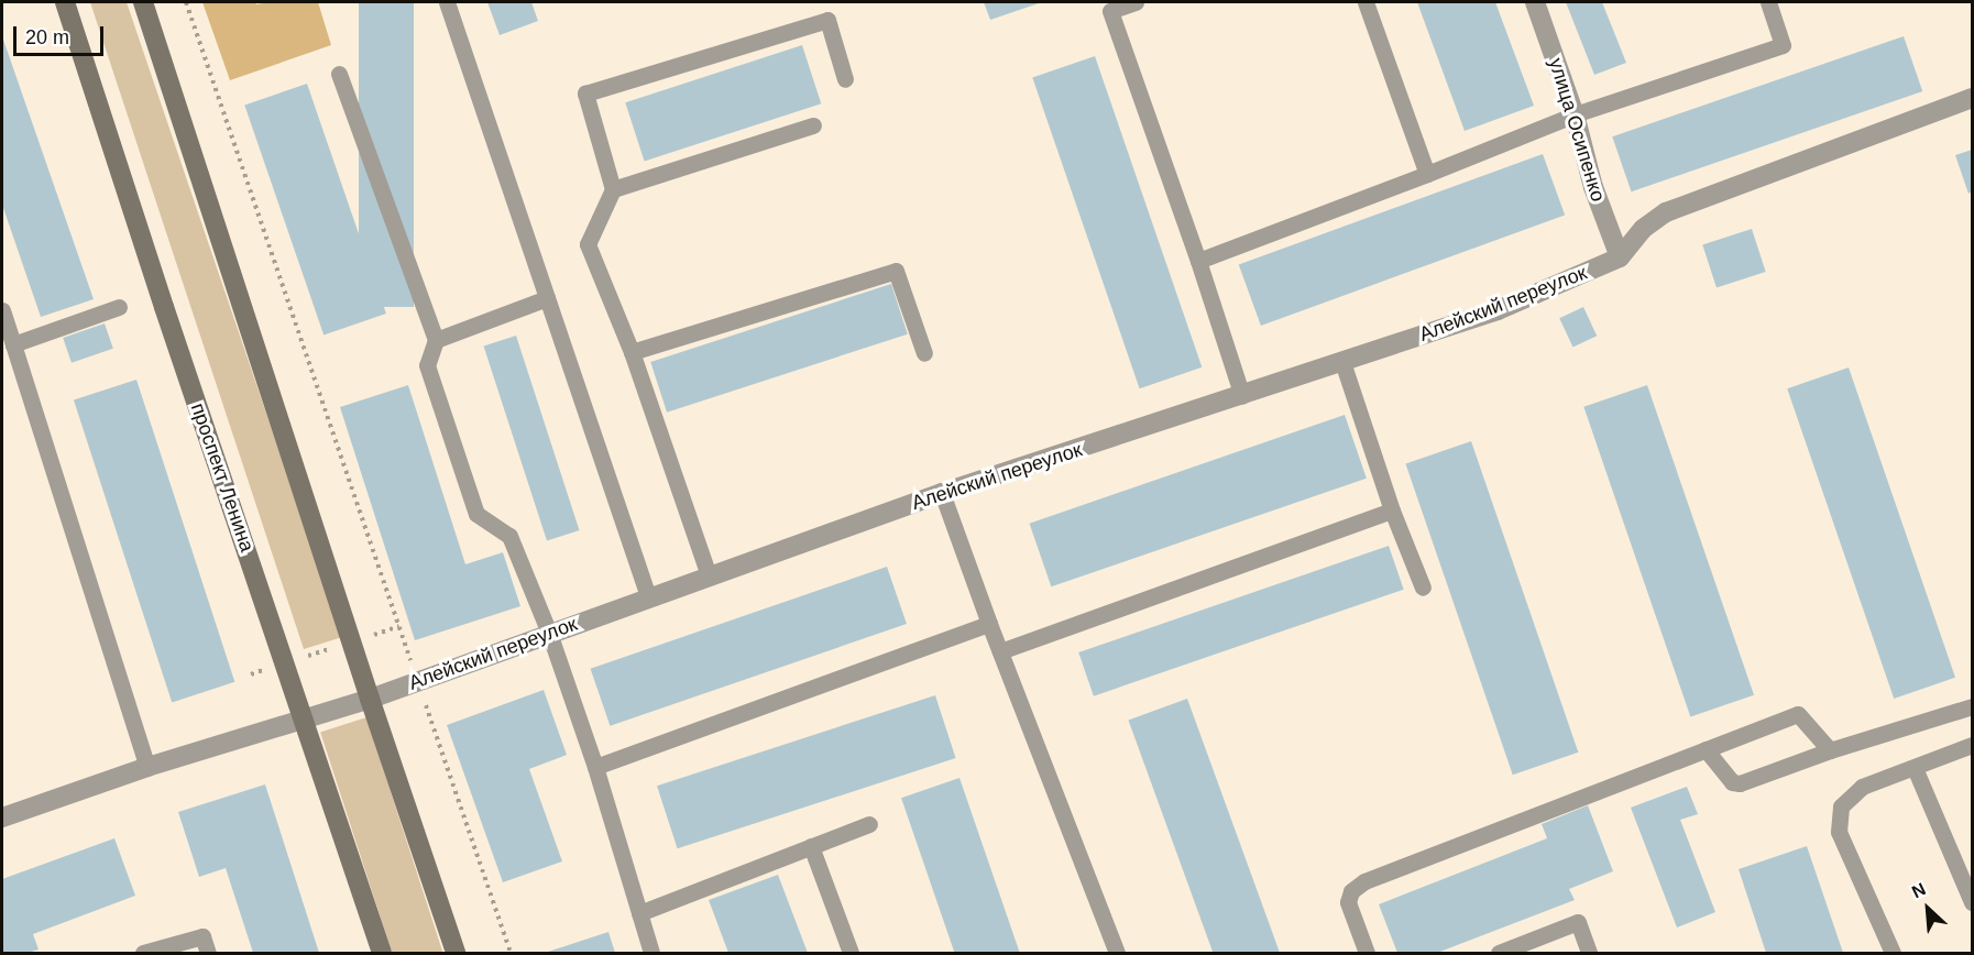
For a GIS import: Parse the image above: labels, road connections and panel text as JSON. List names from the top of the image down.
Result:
{
  "streets": {
    "main road": ["проспект Ленина"],
    "street": ["улица Осипенко", "Алейский переулок"]
  },
  "crossings": [
    ["улица Осипенко", "Алейский переулок"],
    ["Алейский переулок", "проспект Ленина"]
  ],
  "scale_bar": "20 m",
  "north": "top left"
}
